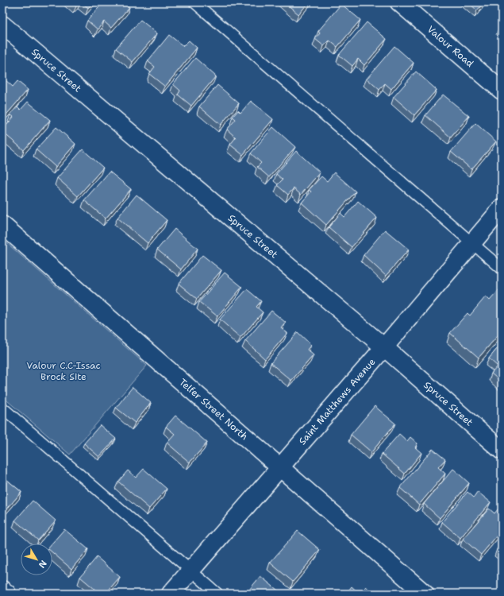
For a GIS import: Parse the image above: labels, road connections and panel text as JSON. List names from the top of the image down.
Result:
{
  "streets": {
    "street": [
      "Valour Road",
      "Spruce Street",
      "Saint Matthews Avenue",
      "Telfer Street North"
    ]
  },
  "crossings": [
    ["Spruce Street", "Saint Matthews Avenue"],
    ["Saint Matthews Avenue", "Telfer Street North"]
  ],
  "parks": ["Valour C.C-Issac Brock Site"],
  "north": "bottom right"
}
